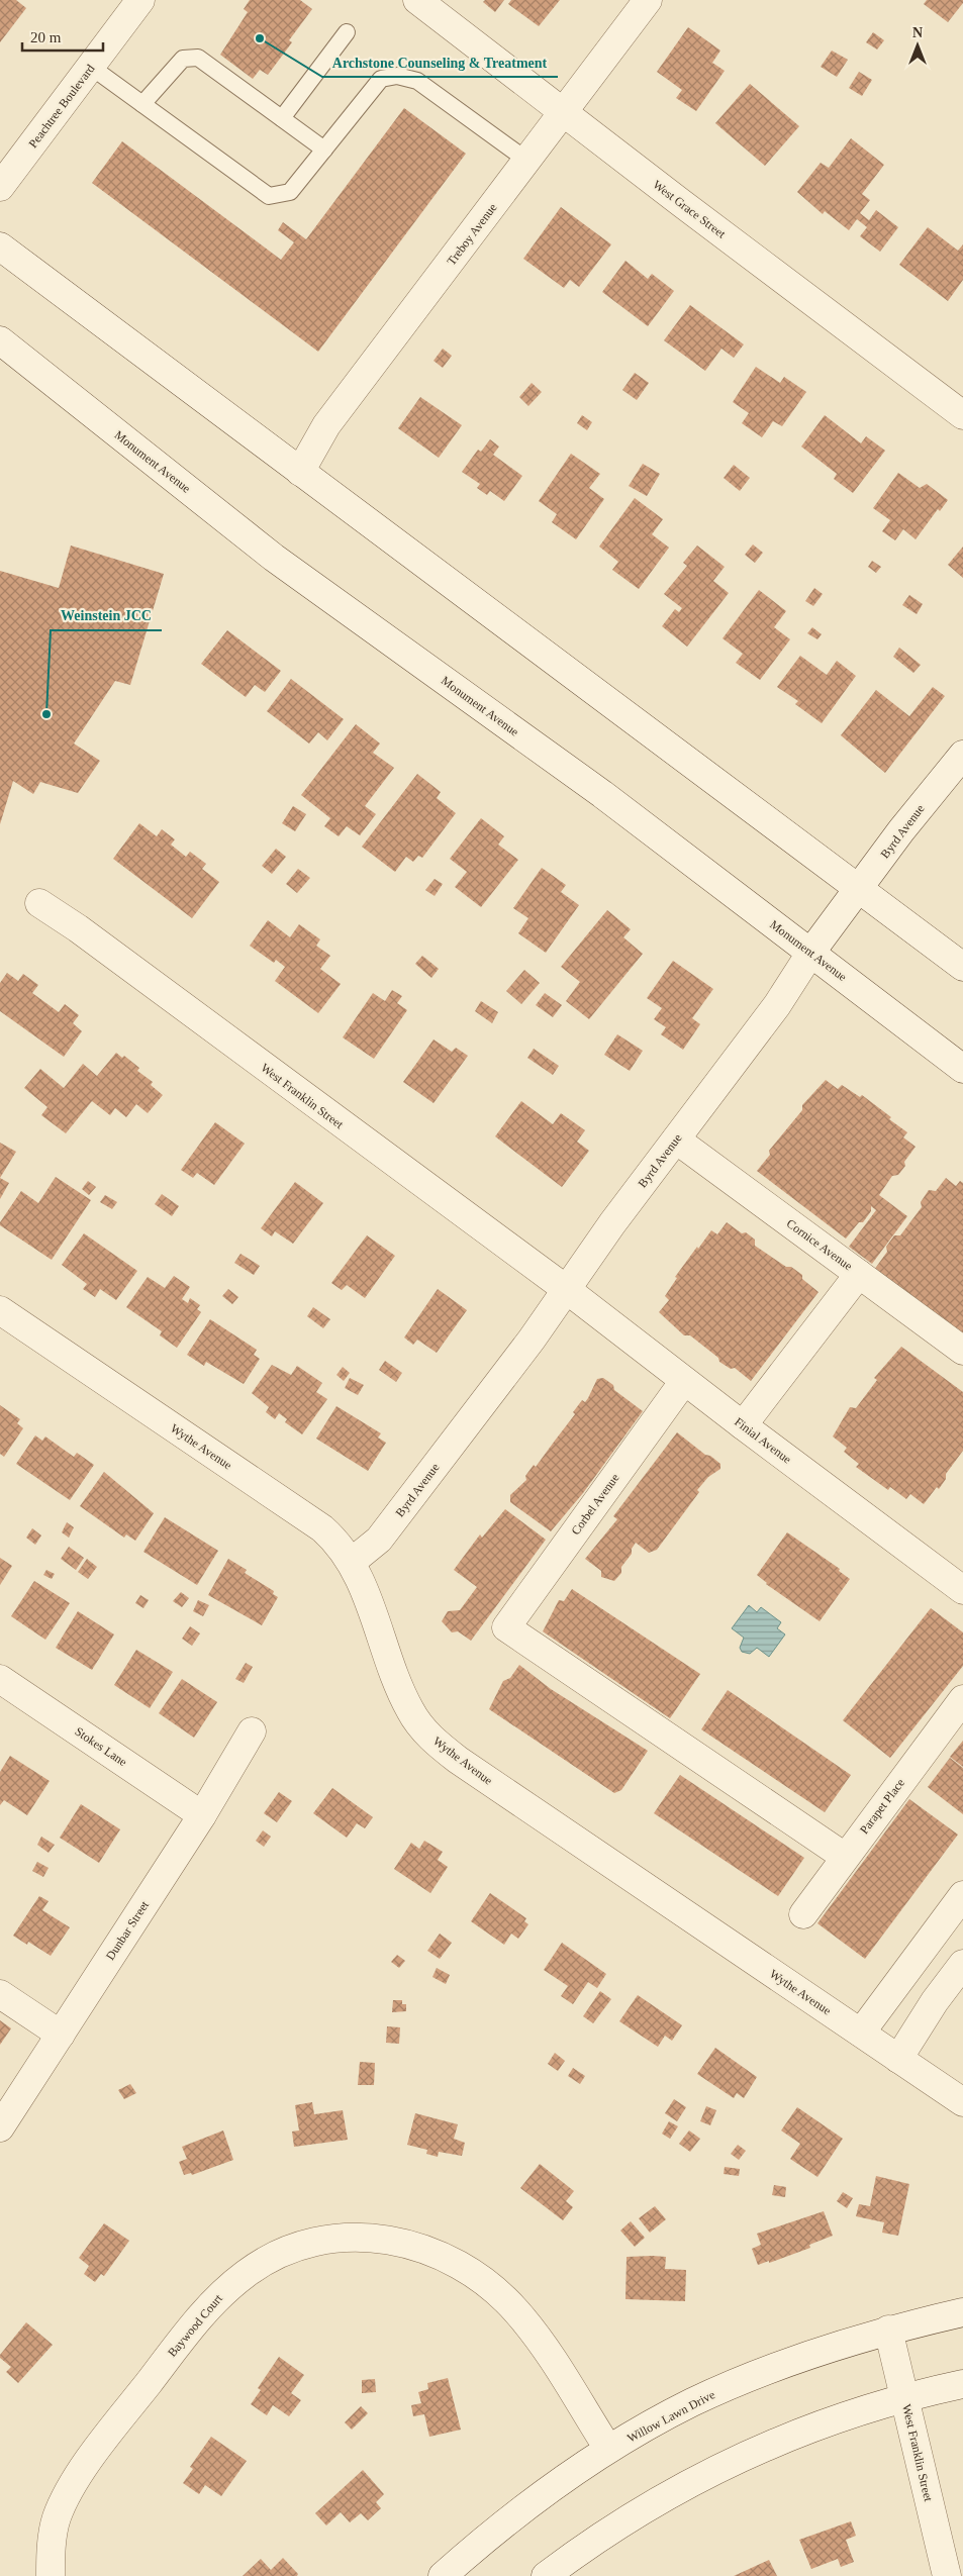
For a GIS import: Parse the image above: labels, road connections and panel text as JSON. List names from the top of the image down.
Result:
{
  "streets": {
    "street": [
      "Peachtree Boulevard",
      "West Grace Street",
      "Treboy Avenue",
      "Monument Avenue",
      "Byrd Avenue",
      "West Franklin Street",
      "Cornice Avenue",
      "Finial Avenue",
      "Wythe Avenue",
      "Corbel Avenue",
      "Stokes Lane",
      "Parapet Place",
      "Dunbar Street",
      "Baywood Court",
      "Willow Lawn Drive"
    ]
  },
  "crossings": [
    ["West Grace Street", "Treboy Avenue"],
    ["Monument Avenue", "Byrd Avenue"],
    ["Byrd Avenue", "West Franklin Street"],
    ["Byrd Avenue", "Cornice Avenue"],
    ["Byrd Avenue", "Finial Avenue"],
    ["Byrd Avenue", "Wythe Avenue"],
    ["West Franklin Street", "Finial Avenue"],
    ["West Franklin Street", "Willow Lawn Drive"],
    ["Finial Avenue", "Corbel Avenue"],
    ["Corbel Avenue", "Parapet Place"],
    ["Stokes Lane", "Dunbar Street"],
    ["Baywood Court", "Willow Lawn Drive"]
  ],
  "places": ["Archstone Counseling & Treatment", "Weinstein JCC"],
  "scale_bar": "20 m",
  "north": "top"
}
